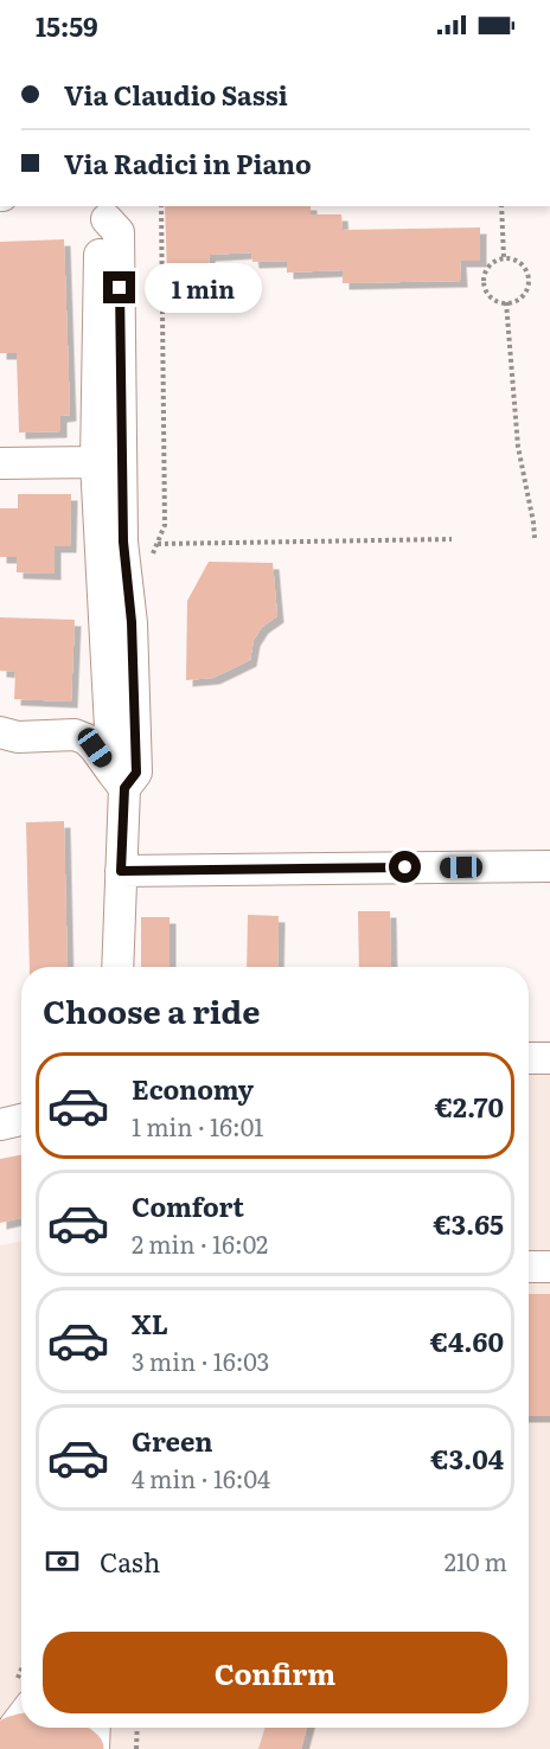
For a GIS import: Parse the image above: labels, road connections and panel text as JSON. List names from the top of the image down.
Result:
{
  "page": {
    "status": "15:59",
    "banner": ["Via Claudio Sassi", "Via Radici in Piano"],
    "bubble": "1 min",
    "heading": "Choose a ride",
    "list": [
      {
        "name": "Economy",
        "note": "1 min · 16:01",
        "value": "€2.70"
      },
      {
        "name": "Comfort",
        "note": "2 min · 16:02",
        "value": "€3.65"
      },
      {
        "name": "XL",
        "note": "3 min · 16:03",
        "value": "€4.60"
      },
      {
        "name": "Green",
        "note": "4 min · 16:04",
        "value": "€3.04"
      }
    ],
    "pay": ["Cash", "210 m"],
    "buttons": "Confirm"
  }
}
